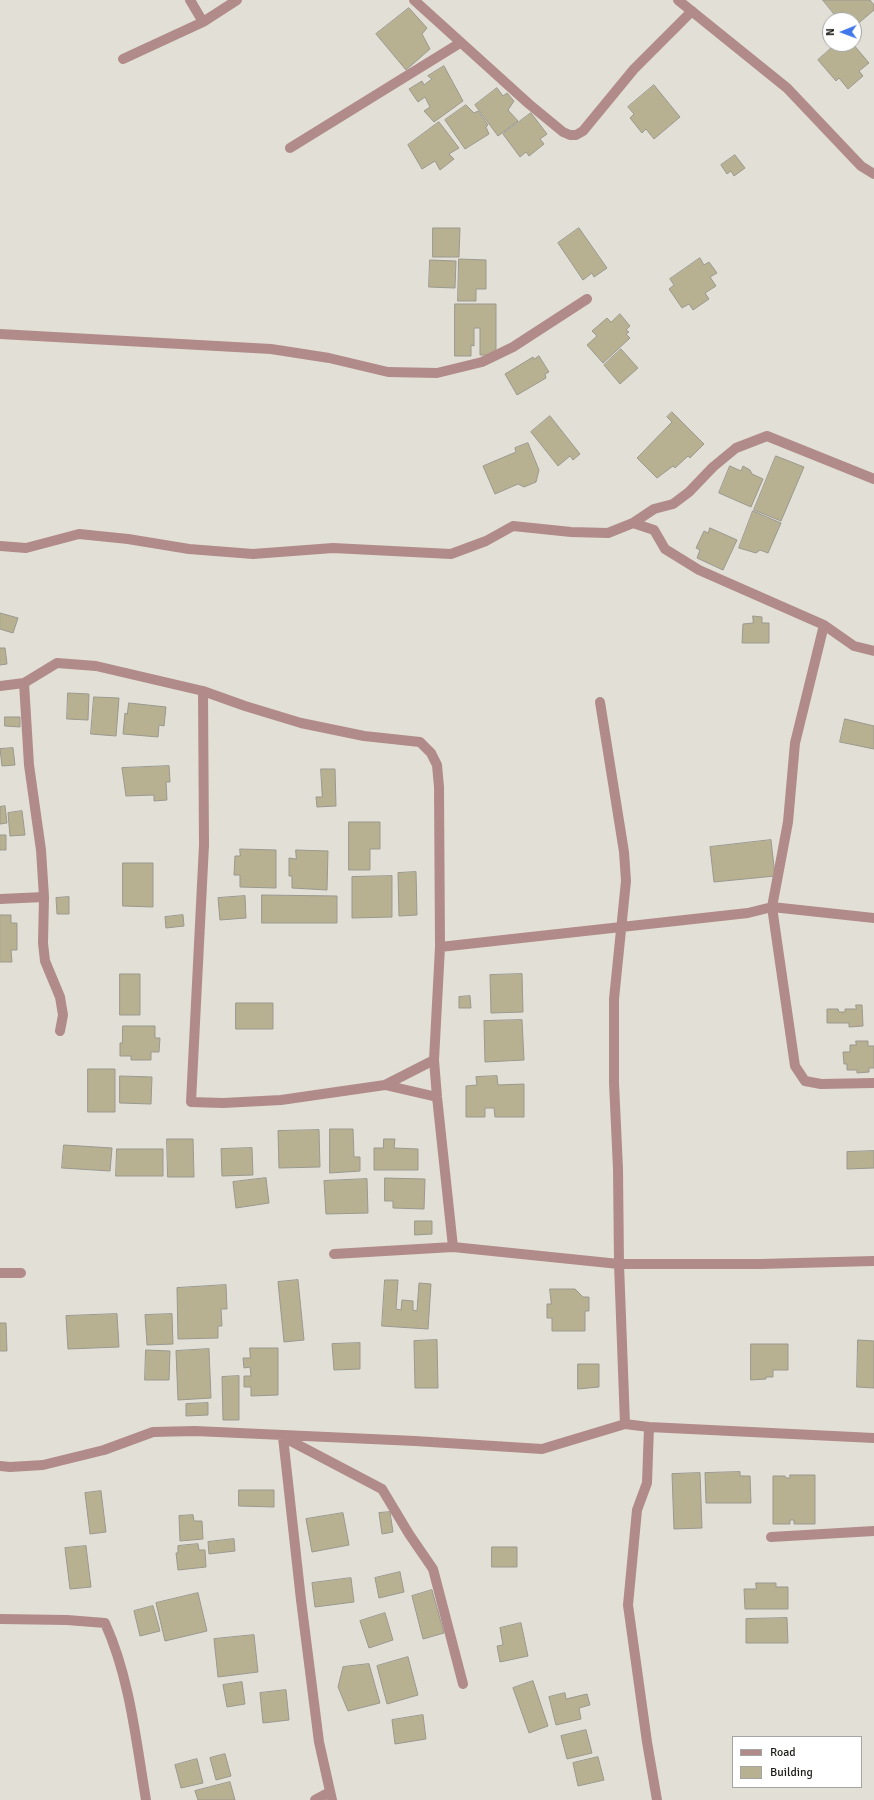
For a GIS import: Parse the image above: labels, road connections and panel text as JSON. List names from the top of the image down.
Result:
{
  "legend": ["Road", "Building"],
  "north": "left"
}
